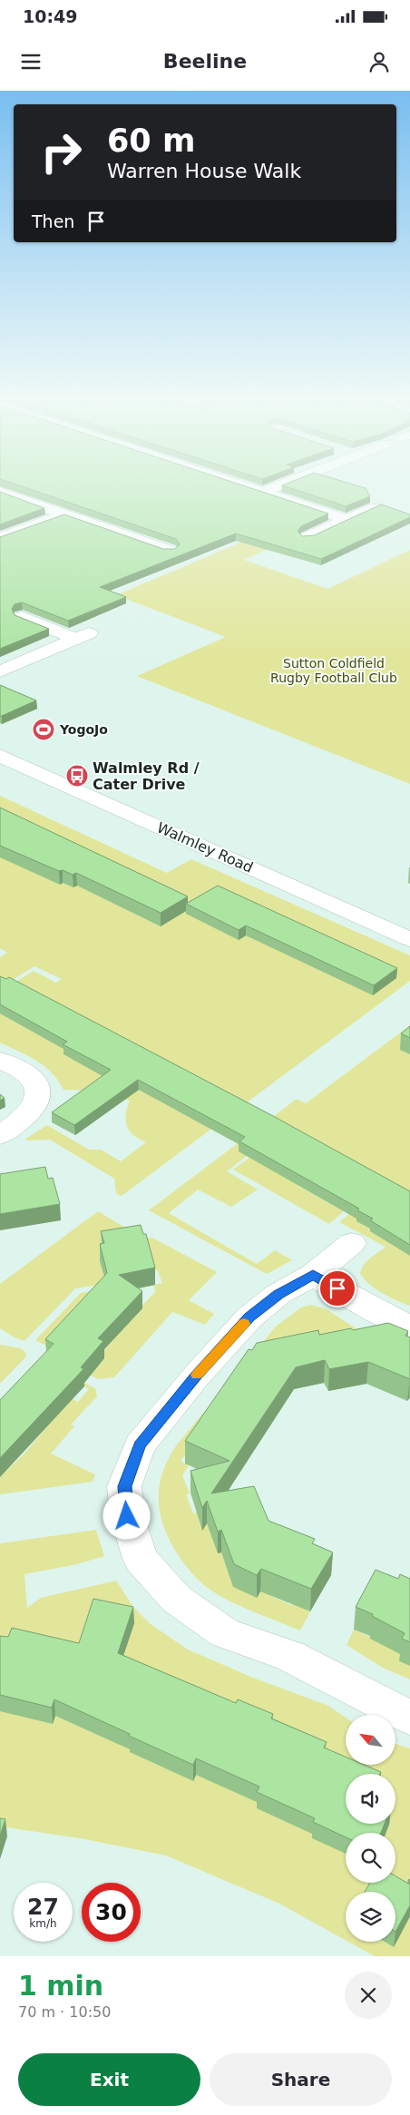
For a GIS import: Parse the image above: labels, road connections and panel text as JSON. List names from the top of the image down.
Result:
{
  "streets": {
    "street": ["Walmley Road"]
  },
  "parks": ["Sutton Coldfield Rugby Football Club"],
  "places": {
    "sports": ["YogoJo"],
    "bus stop": ["Walmley Rd / Cater Drive"]
  },
  "north": "top left",
  "page": {
    "status": "10:49",
    "header": "Beeline",
    "turn": ["60 m", "Warren House Walk"],
    "then": "Then",
    "speed": "27 km/h",
    "limit": "30",
    "heading": ["1 min", "70 m · 10:50"],
    "buttons": ["Exit", "Share"]
  }
}
